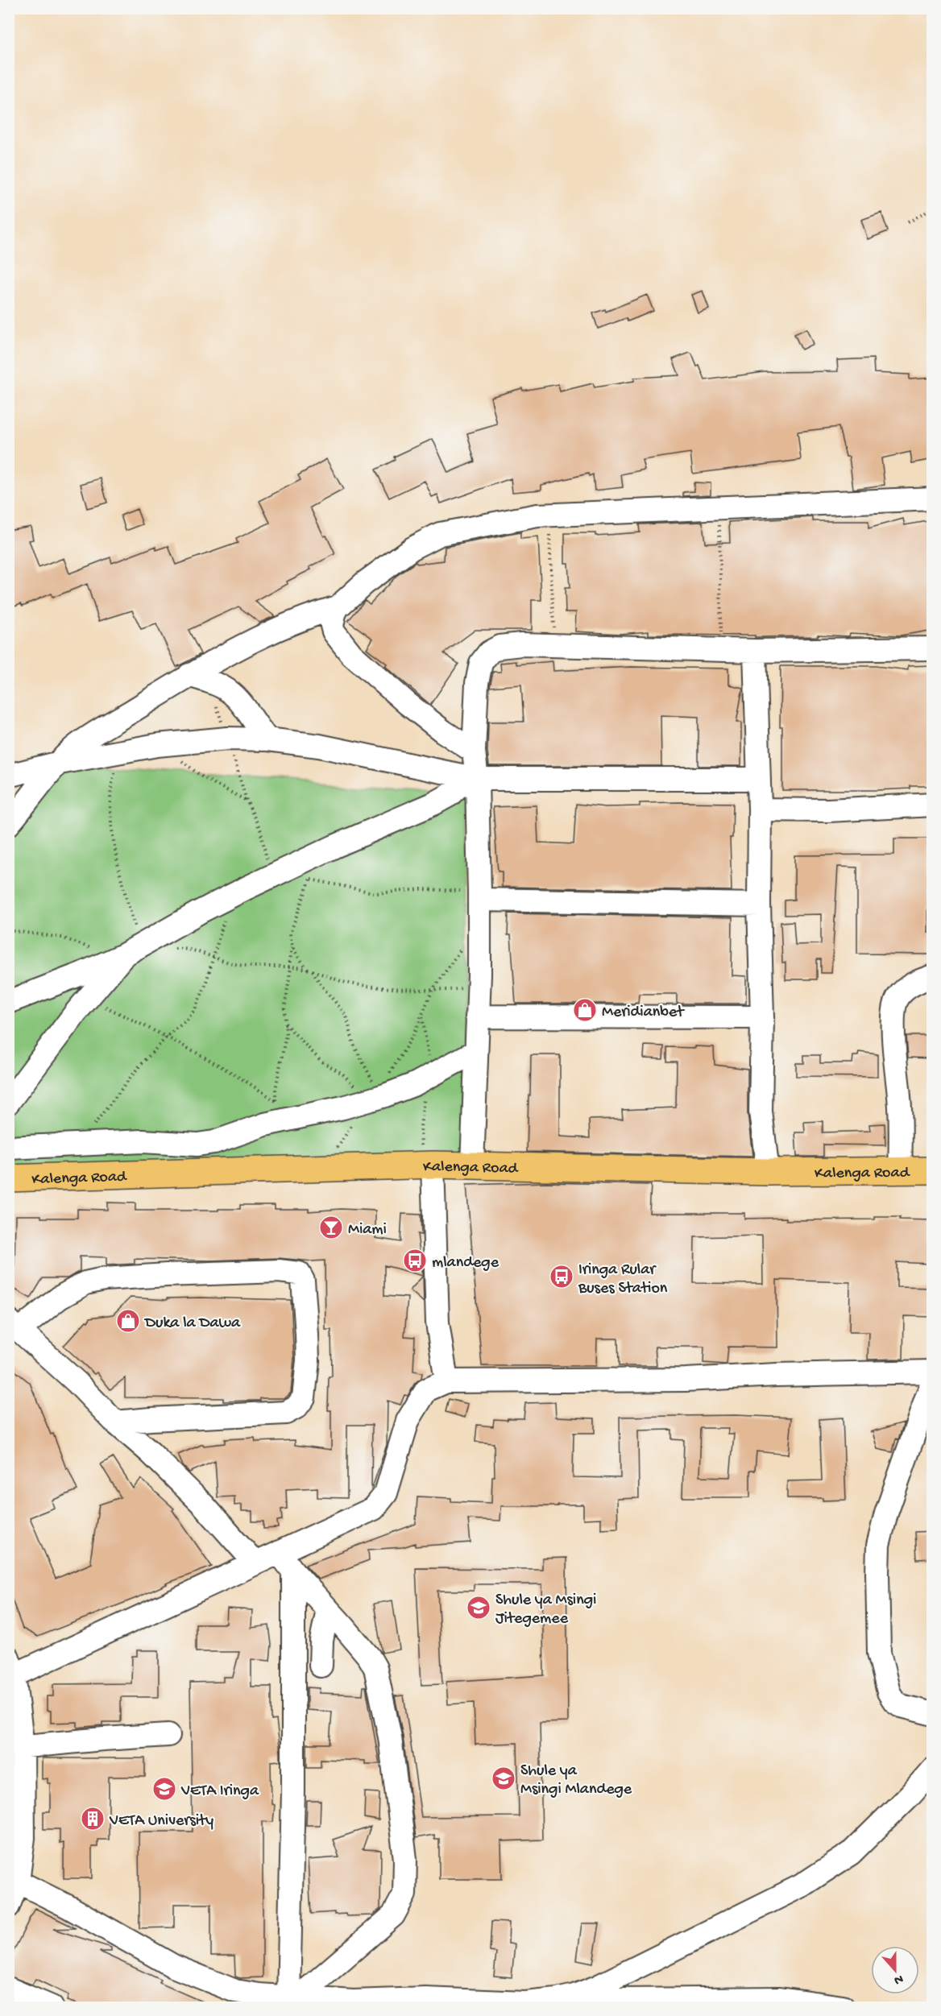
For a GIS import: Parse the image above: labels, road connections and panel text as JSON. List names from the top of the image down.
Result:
{
  "streets": {
    "main road": ["Kalenga Road"]
  },
  "places": {
    "shop": ["Meridianbet", "Duka la Dawa"],
    "bar": ["Miami"],
    "bus stop": ["mlandege", "Iringa Rular Buses Station"],
    "school or university": ["Shule ya Msingi Jitegemee", "Shule ya Msingi Mlandege", "VETA Iringa"],
    "building": ["VETA University"]
  },
  "north": "bottom"
}
